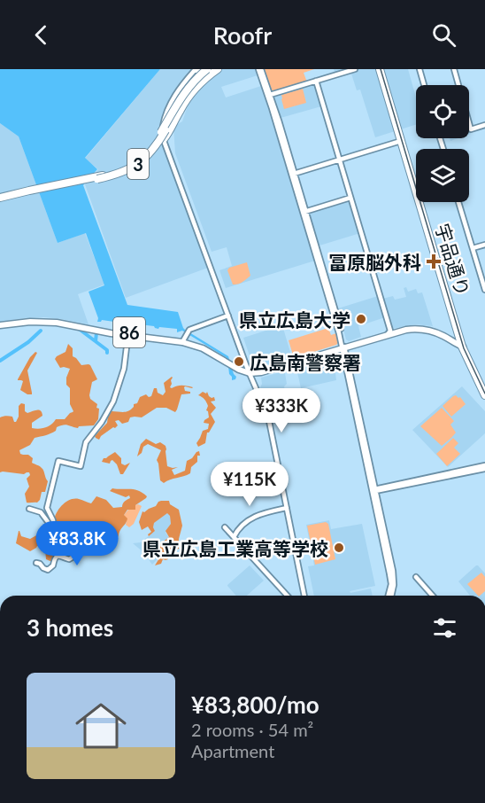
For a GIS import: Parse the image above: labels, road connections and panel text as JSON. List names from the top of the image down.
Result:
{
  "streets": {
    "highway": ["3", "宇品通り"],
    "main road": ["86"]
  },
  "crossings": [
    ["宇品通り", "86"]
  ],
  "places": {
    "health": ["冨原脳外科"],
    "other": ["県立広島大学", "広島南警察署", "県立広島工業高等学校"]
  },
  "page": {
    "header": "Roofr",
    "price": ["¥333K", "¥115K", "¥83.8K"],
    "heading": "3 homes",
    "list": [
      {
        "name": "¥83,800/mo",
        "note": "2 rooms · 54 m² · Apartment"
      }
    ]
  }
}
